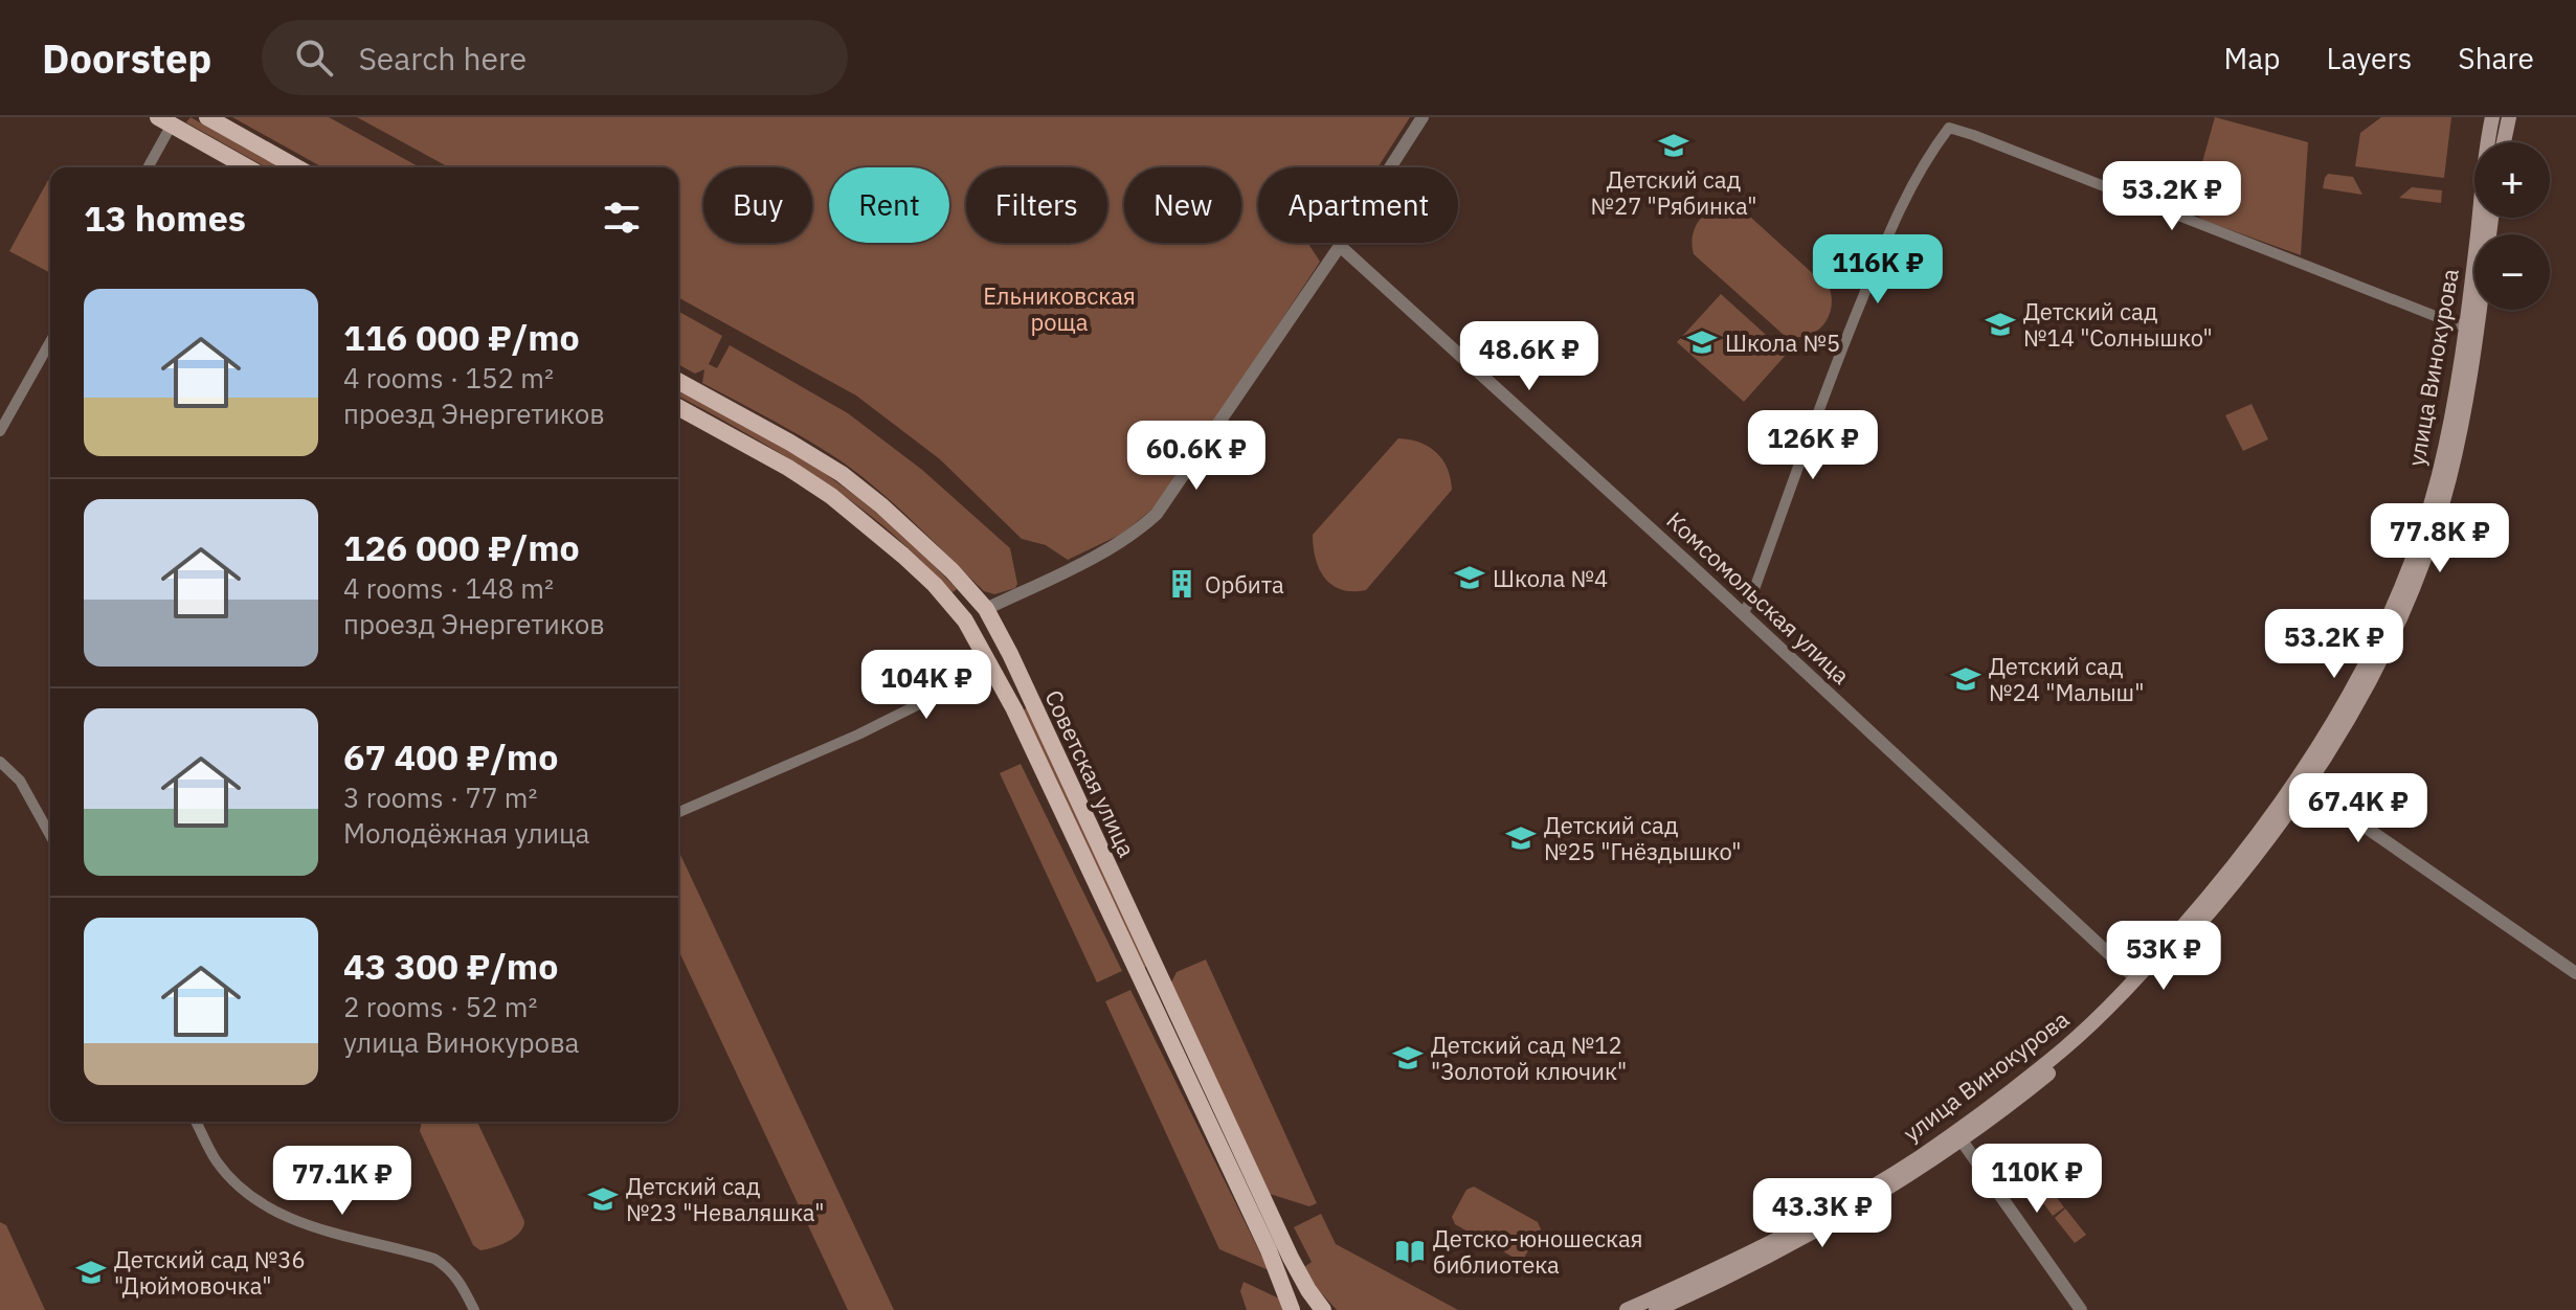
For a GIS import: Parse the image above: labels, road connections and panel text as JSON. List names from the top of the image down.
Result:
{
  "streets": {
    "main road": ["улица Винокурова", "Советская улица"],
    "street": ["Комсомольская улица"]
  },
  "crossings": [
    ["улица Винокурова", "Комсомольская улица"]
  ],
  "parks": ["Ельниковская роща"],
  "places": {
    "school or university": [
      "Детский сад №27 \"Рябинка\"",
      "Детский сад №14 \"Солнышко\"",
      "Школа №5",
      "Школа №4",
      "Детский сад №24 \"Малыш\"",
      "Детский сад №25 \"Гнёздышко\"",
      "Детский сад №12 \"Золотой ключик\"",
      "Детский сад №23 \"Неваляшка\"",
      "Детский сад №36 \"Дюймовочка\""
    ],
    "building": ["Орбита"],
    "library": ["Детско-юношеская библиотека"]
  },
  "page": {
    "header": "Doorstep",
    "search": "Search here",
    "nav": ["Map", "Layers", "Share"],
    "map_buttons": ["+", "−"],
    "price": [
      "53.2K ₽",
      "116K ₽",
      "48.6K ₽",
      "126K ₽",
      "60.6K ₽",
      "77.8K ₽",
      "53.2K ₽",
      "104K ₽",
      "67.4K ₽",
      "53K ₽",
      "110K ₽",
      "77.1K ₽",
      "43.3K ₽"
    ],
    "chip": [
      "Buy",
      "Rent",
      "Filters",
      "New",
      "Apartment"
    ],
    "heading": "13 homes",
    "list": [
      {
        "name": "116 000 ₽/mo",
        "note": "4 rooms · 152 m² · проезд Энергетиков"
      },
      {
        "name": "126 000 ₽/mo",
        "note": "4 rooms · 148 m² · проезд Энергетиков"
      },
      {
        "name": "67 400 ₽/mo",
        "note": "3 rooms · 77 m² · Молодёжная улица"
      },
      {
        "name": "43 300 ₽/mo",
        "note": "2 rooms · 52 m² · улица Винокурова"
      }
    ]
  }
}
